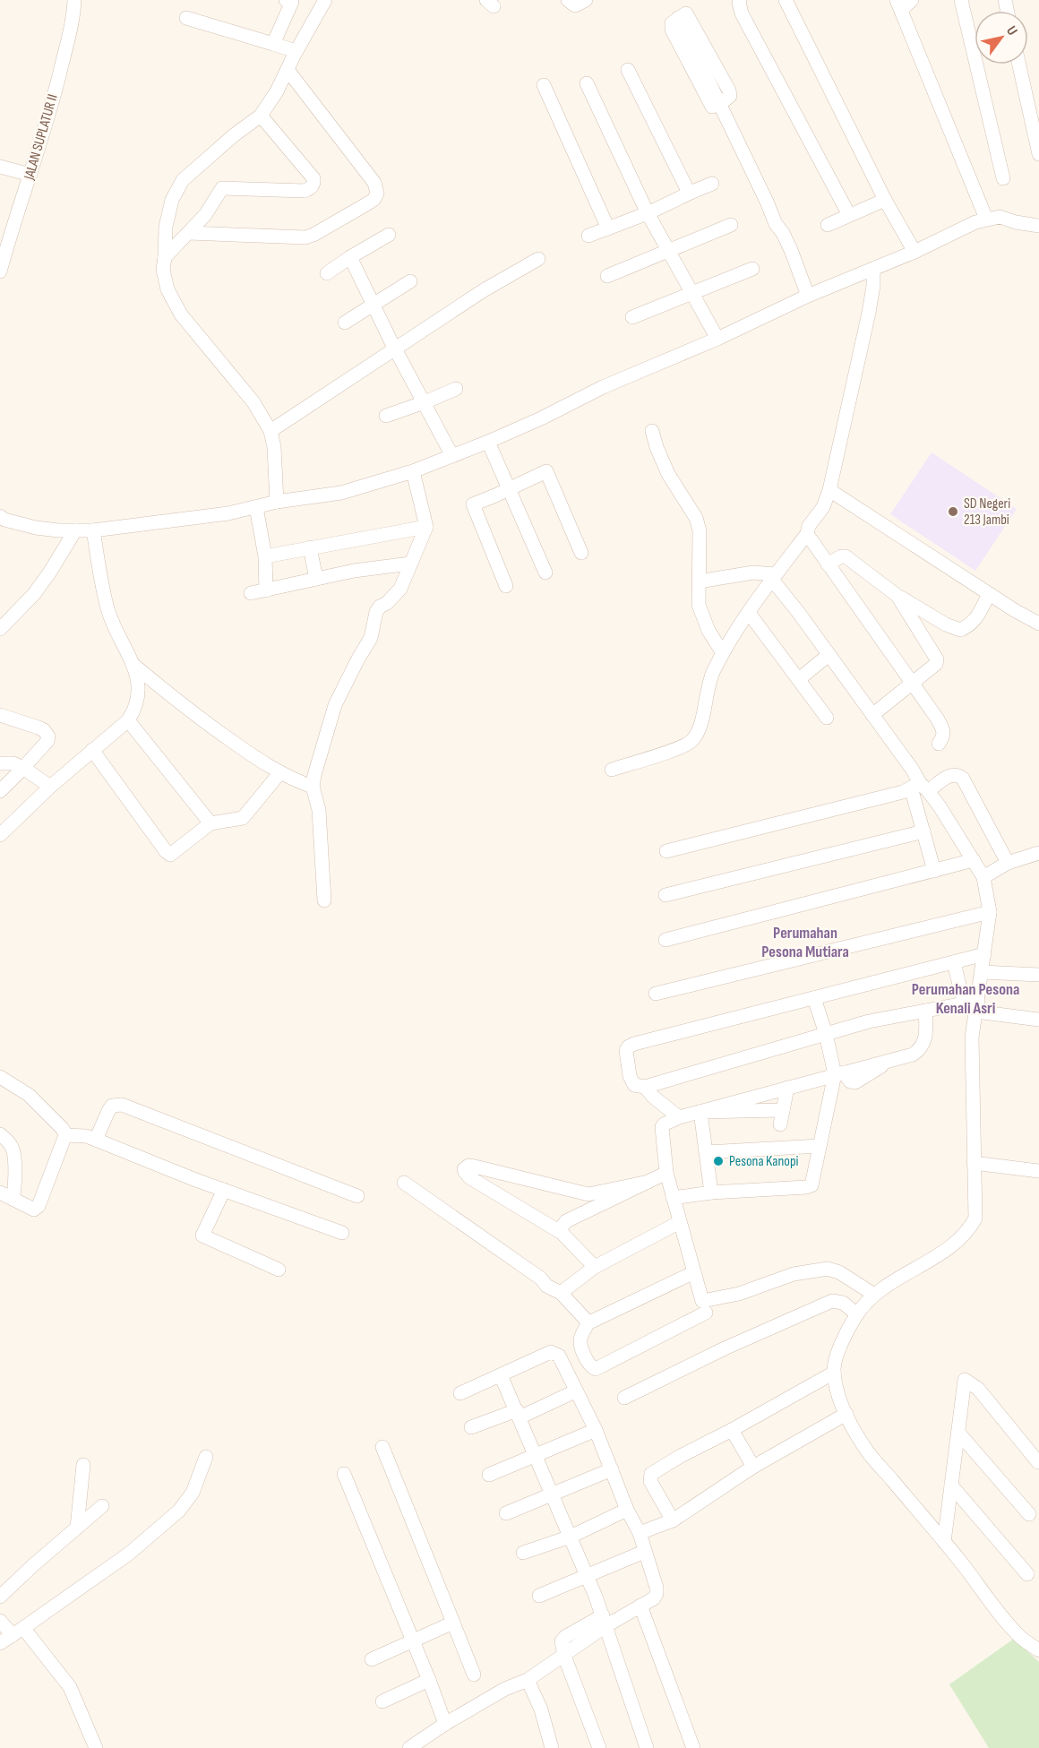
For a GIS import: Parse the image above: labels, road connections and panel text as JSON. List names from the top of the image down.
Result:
{
  "streets": {
    "street": ["JALAN SUPLATUR II"]
  },
  "districts": ["Perumahan Pesona Mutiara", "Perumahan Pesona Kenali Asri"],
  "places": ["SD Negeri 213 Jambi", "Pesona Kanopi"],
  "north": "top right"
}
